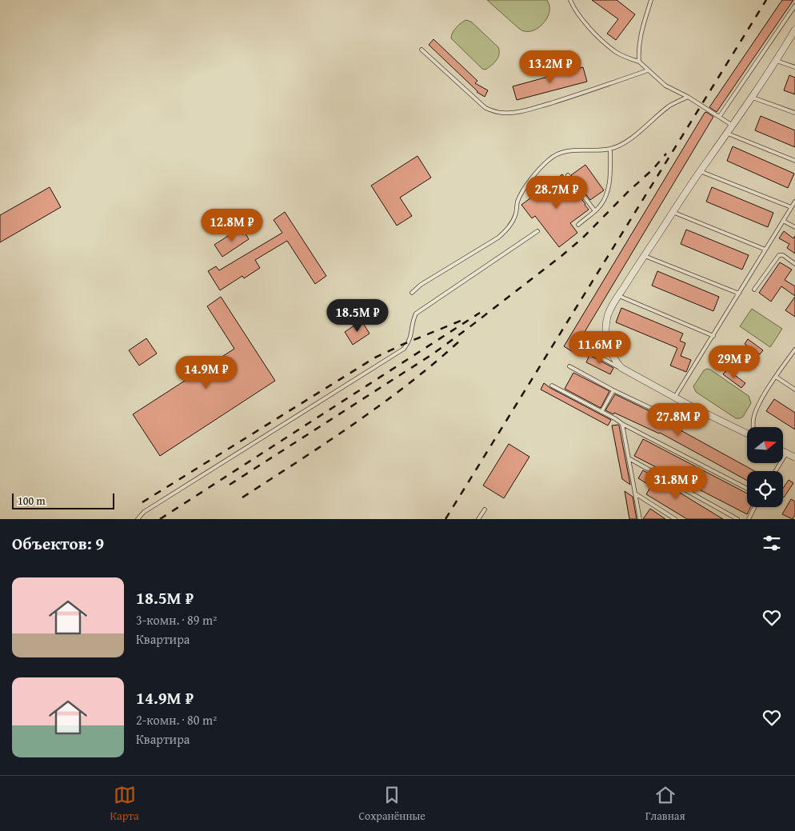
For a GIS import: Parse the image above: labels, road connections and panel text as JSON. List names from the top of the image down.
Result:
{
  "scale_bar": "100 m",
  "north": "right",
  "page": {
    "price": [
      "13.2M ₽",
      "28.7M ₽",
      "12.8M ₽",
      "18.5M ₽",
      "11.6M ₽",
      "29M ₽",
      "14.9M ₽",
      "27.8M ₽",
      "31.8M ₽"
    ],
    "scale": "100 m",
    "heading": "Объектов: 9",
    "list": [
      {
        "name": "18.5M ₽",
        "note": "3-комн. · 89 m² · Квартира"
      },
      {
        "name": "14.9M ₽",
        "note": "2-комн. · 80 m² · Квартира"
      }
    ],
    "tabs": ["Карта", "Сохранённые", "Главная"]
  }
}
